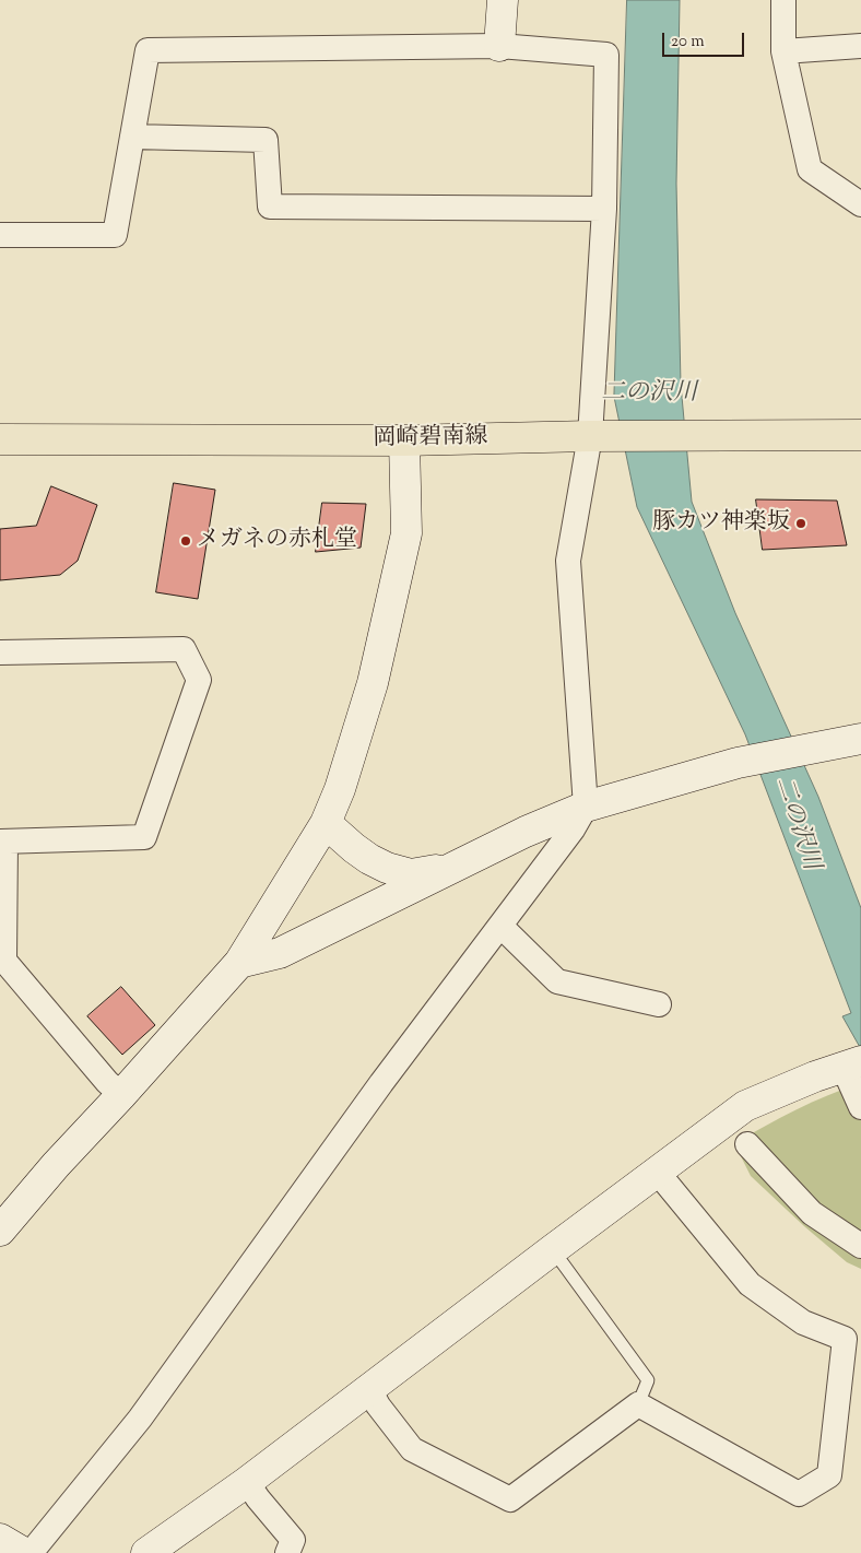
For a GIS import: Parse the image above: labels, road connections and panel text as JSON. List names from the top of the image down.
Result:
{
  "streets": {
    "main road": ["岡崎碧南線"]
  },
  "water": ["二の沢川"],
  "places": ["豚カツ神楽坂", "メガネの赤札堂"],
  "scale_bar": "20 m"
}
